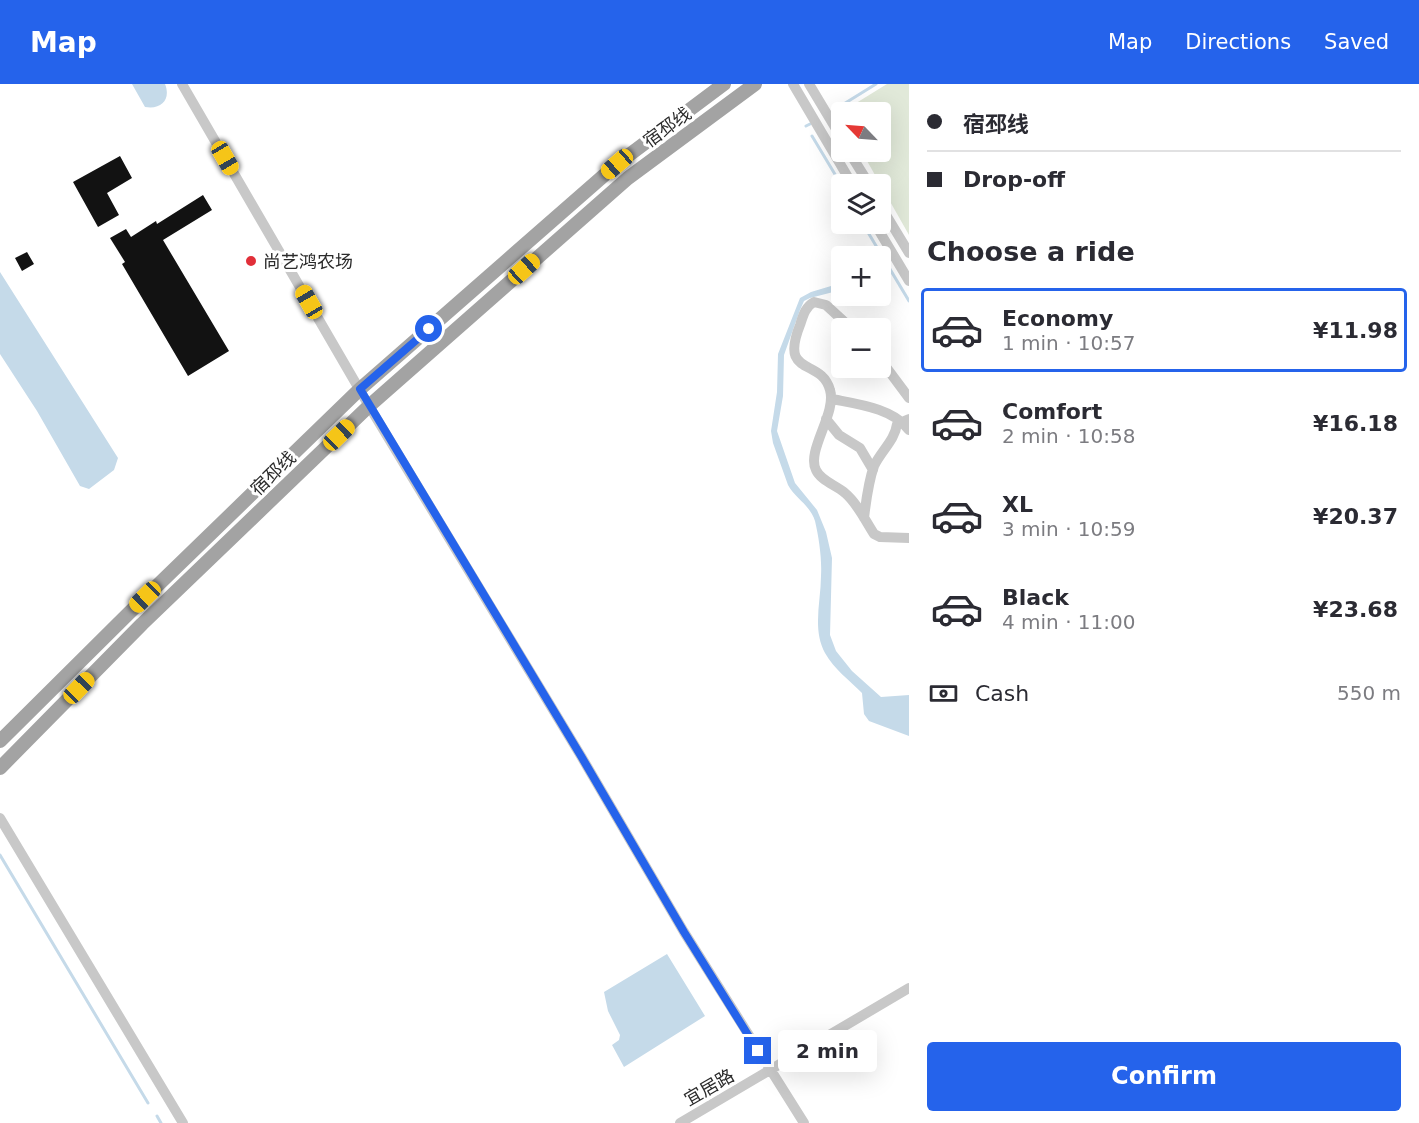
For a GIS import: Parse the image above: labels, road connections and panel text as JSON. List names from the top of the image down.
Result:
{
  "streets": {
    "main road": ["宿邳线"],
    "street": ["宜居路"]
  },
  "places": ["尚艺鸿农场"],
  "north": "top left",
  "page": {
    "header": "Map",
    "nav": ["Map", "Directions", "Saved"],
    "banner": ["宿邳线", "Drop-off"],
    "map_buttons": ["+", "−"],
    "heading": "Choose a ride",
    "list": [
      {
        "name": "Economy",
        "note": "1 min · 10:57",
        "value": "¥11.98"
      },
      {
        "name": "Comfort",
        "note": "2 min · 10:58",
        "value": "¥16.18"
      },
      {
        "name": "XL",
        "note": "3 min · 10:59",
        "value": "¥20.37"
      },
      {
        "name": "Black",
        "note": "4 min · 11:00",
        "value": "¥23.68"
      }
    ],
    "pay": ["Cash", "550 m"],
    "bubble": "2 min",
    "buttons": "Confirm"
  }
}
